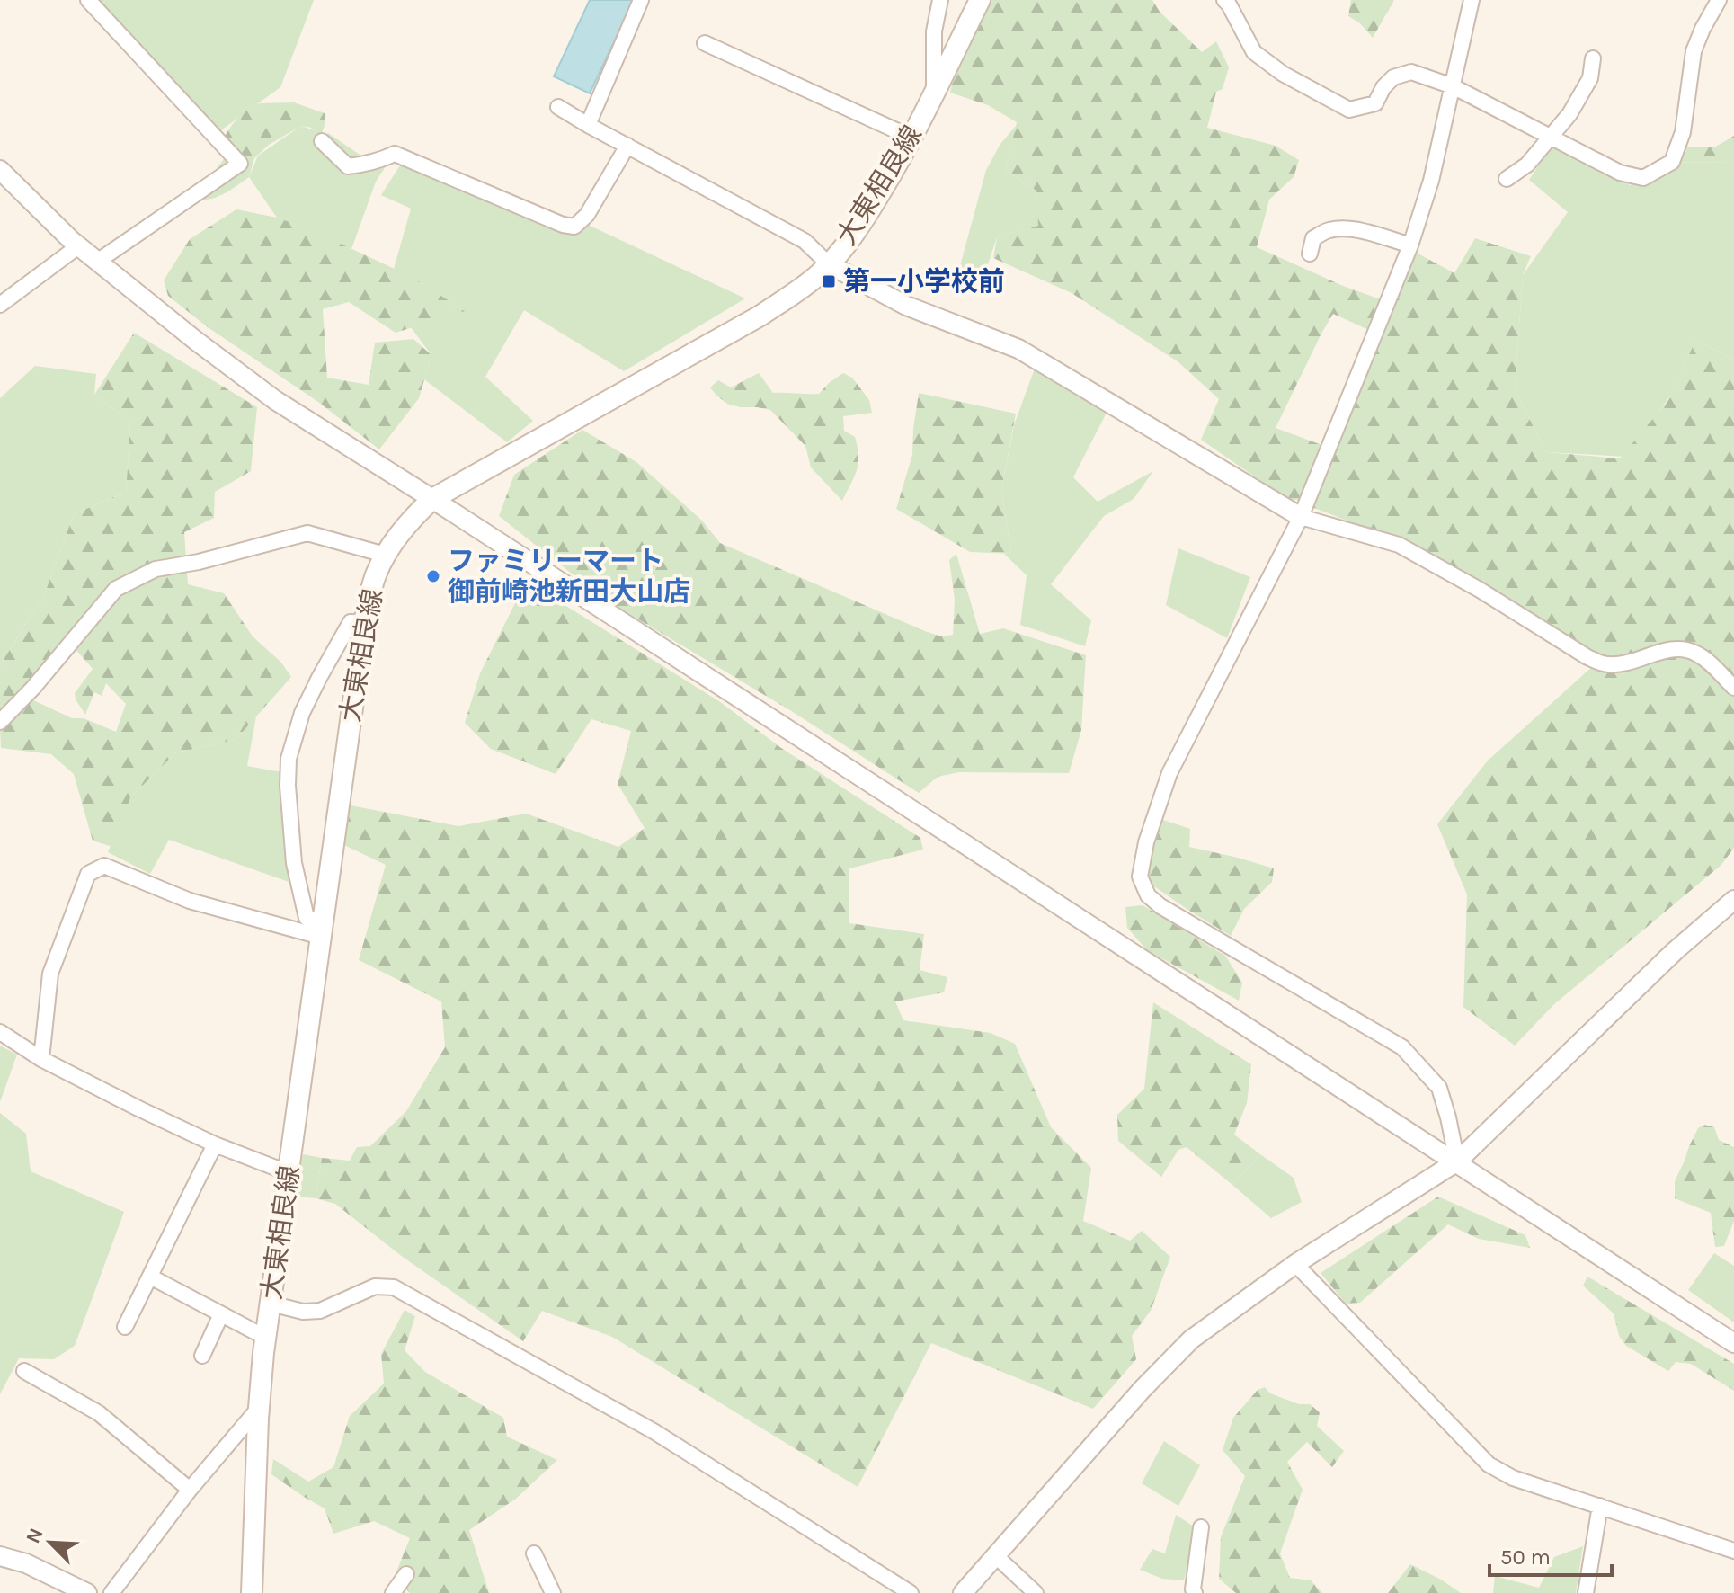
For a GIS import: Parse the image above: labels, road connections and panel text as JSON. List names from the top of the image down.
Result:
{
  "streets": {
    "main road": ["大東相良線"]
  },
  "places": {
    "transit": ["第一小学校前"],
    "other": ["ファミリーマート 御前崎池新田大山店"]
  },
  "scale_bar": "50 m",
  "north": "top left"
}
